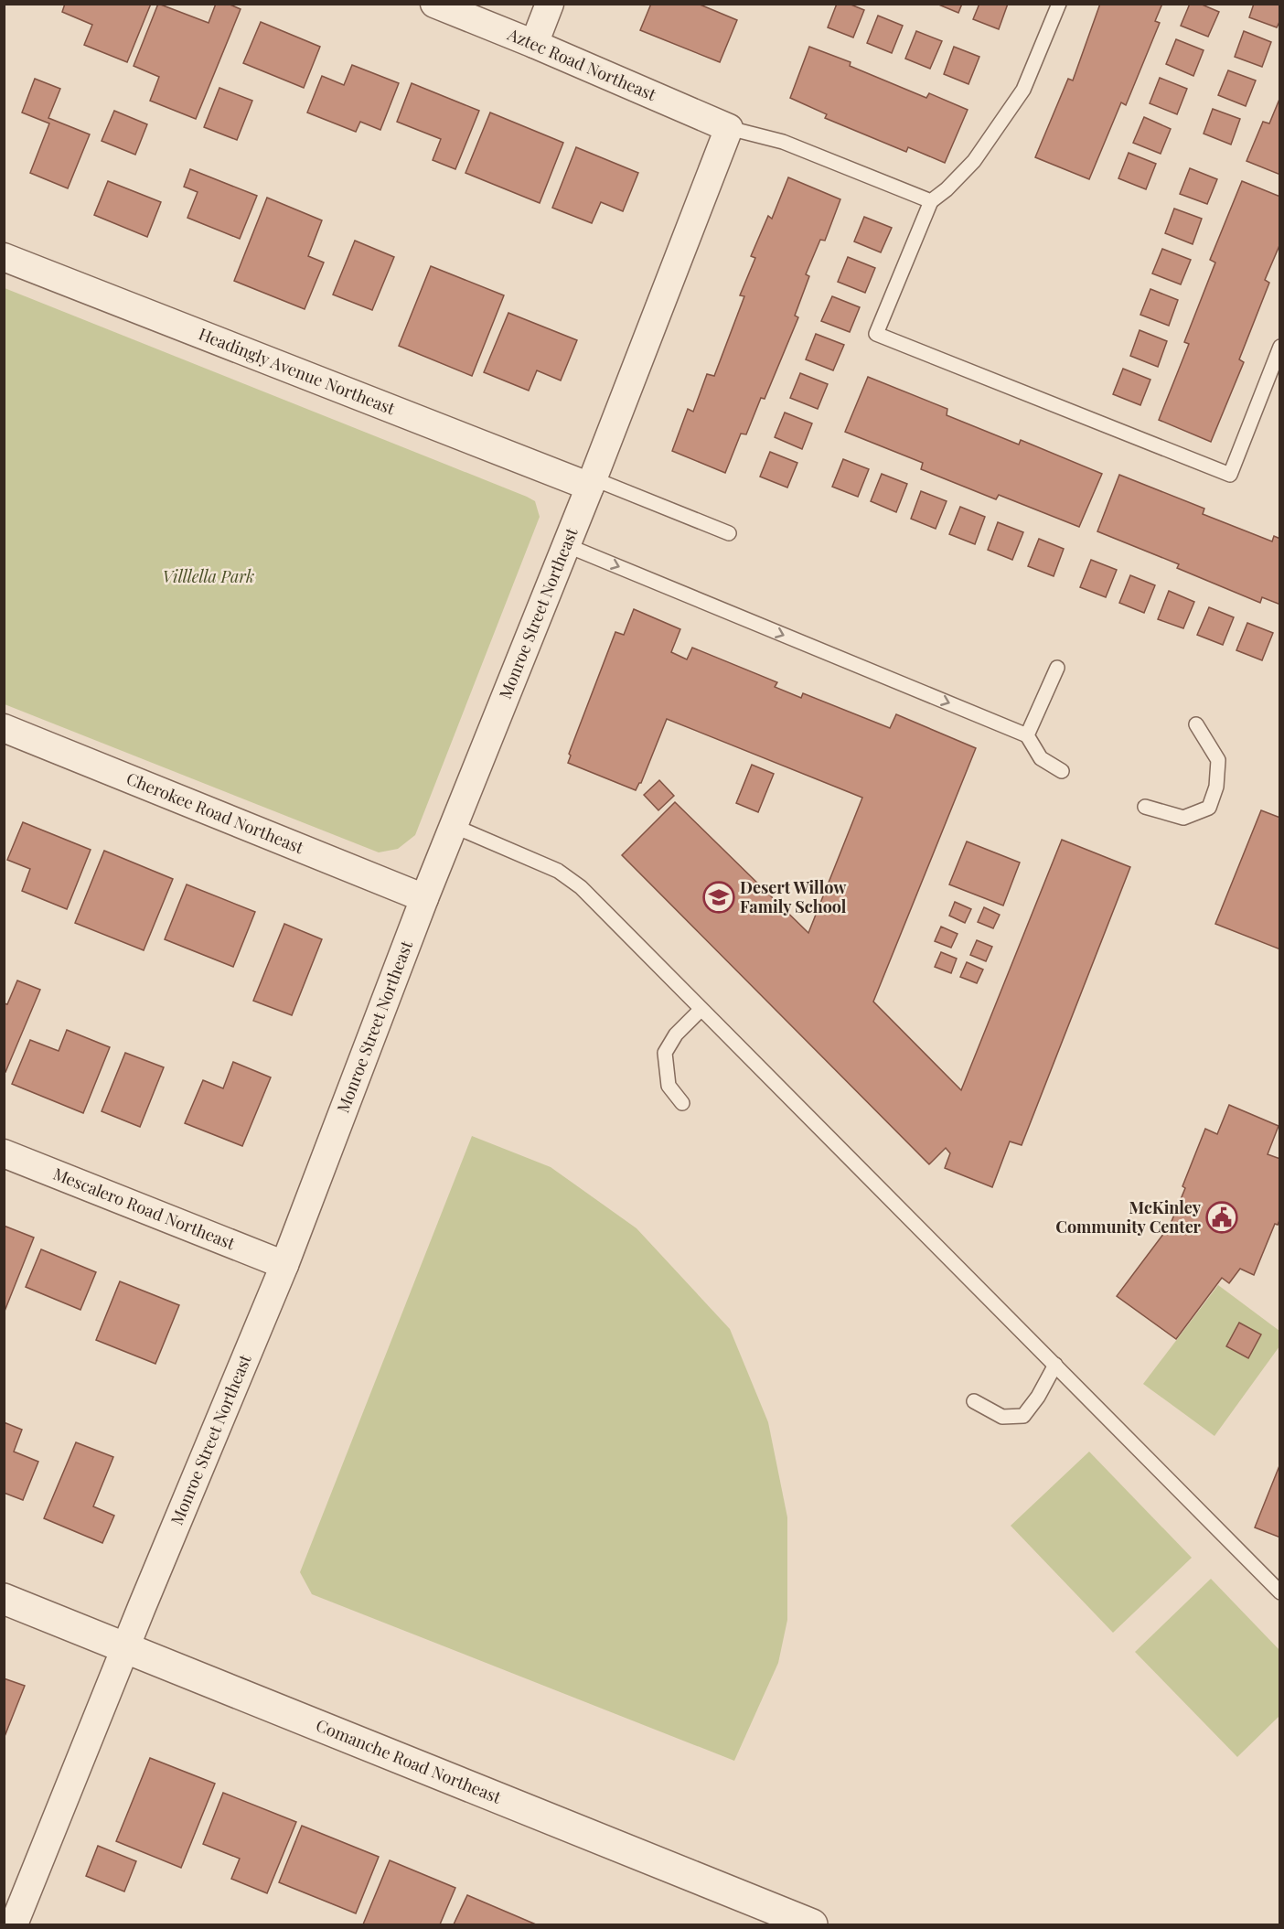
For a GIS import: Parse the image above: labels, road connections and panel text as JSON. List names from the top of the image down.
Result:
{
  "streets": {
    "street": [
      "Aztec Road Northeast",
      "Headingly Avenue Northeast",
      "Monroe Street Northeast",
      "Cherokee Road Northeast",
      "Mescalero Road Northeast",
      "Comanche Road Northeast"
    ]
  },
  "crossings": [
    ["Aztec Road Northeast", "Monroe Street Northeast"],
    ["Headingly Avenue Northeast", "Monroe Street Northeast"],
    ["Monroe Street Northeast", "Cherokee Road Northeast"],
    ["Monroe Street Northeast", "Mescalero Road Northeast"],
    ["Monroe Street Northeast", "Comanche Road Northeast"]
  ],
  "parks": ["Villlella Park"],
  "places": {
    "school or university": ["Desert Willow Family School"],
    "public building": ["McKinley Community Center"]
  }
}
